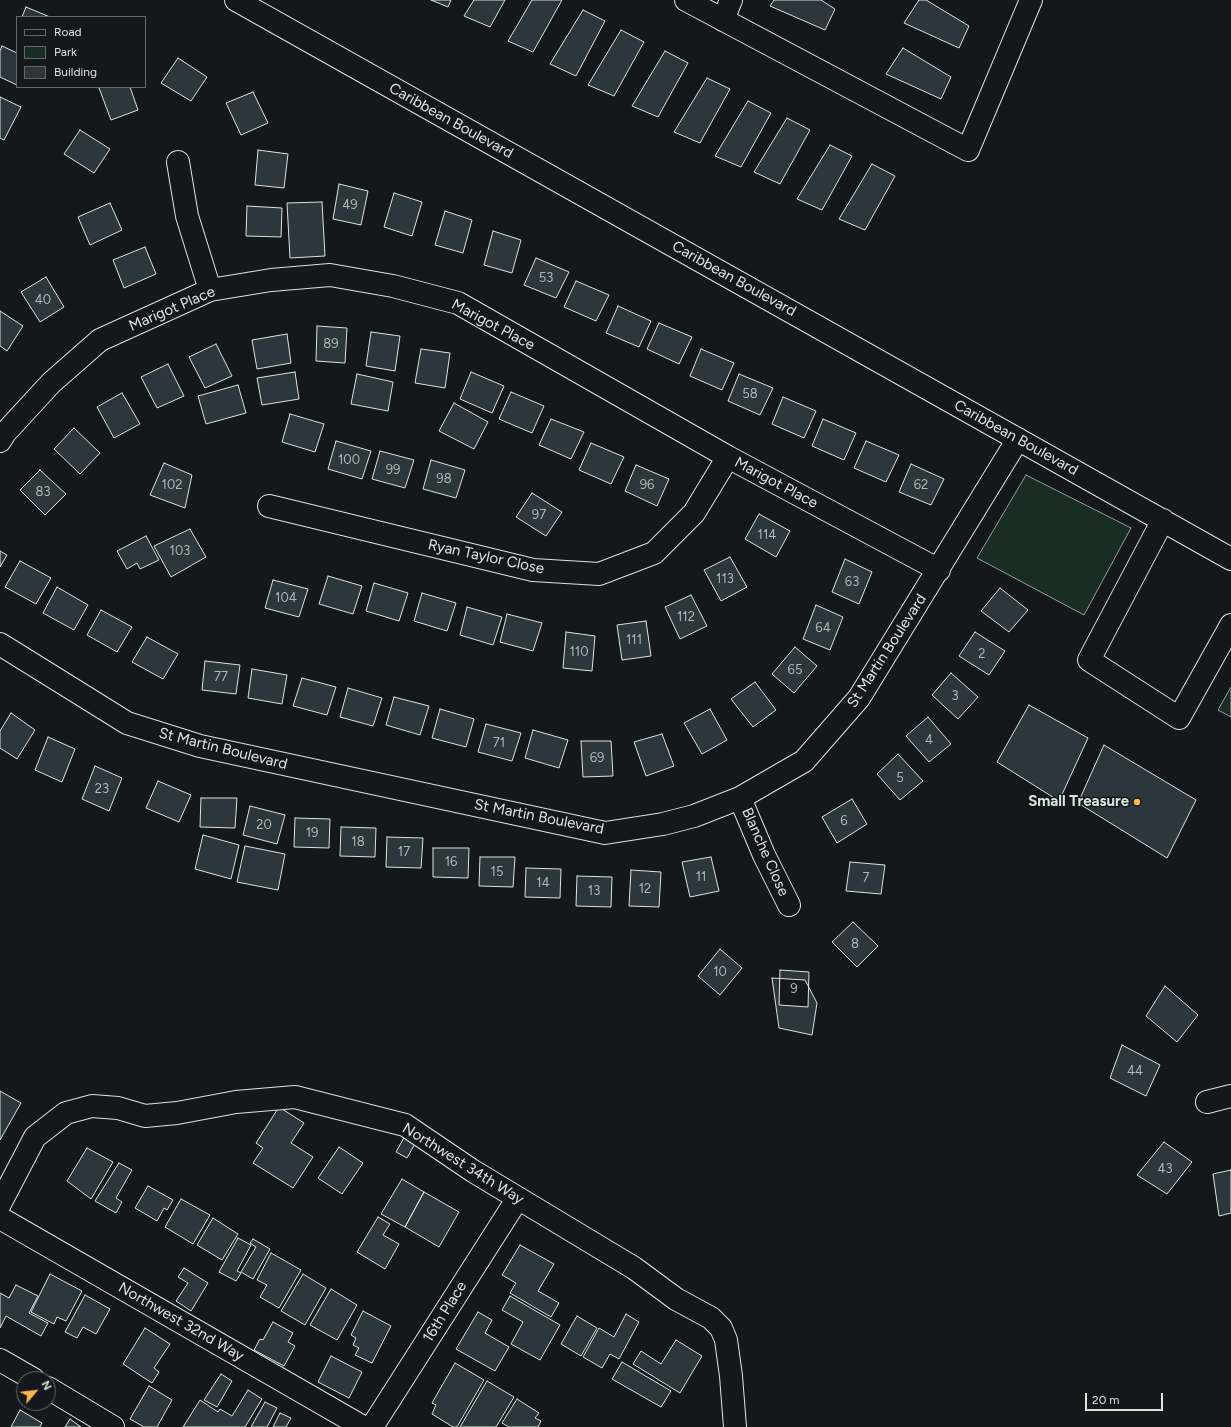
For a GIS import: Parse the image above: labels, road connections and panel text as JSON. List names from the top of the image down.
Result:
{
  "streets": {
    "street": [
      "Caribbean Boulevard",
      "Marigot Place",
      "Ryan Taylor Close",
      "St Martin Boulevard",
      "Blanche Close",
      "Northwest 34th Way",
      "16th Place",
      "Northwest 32nd Way"
    ]
  },
  "crossings": [
    ["Caribbean Boulevard", "St Martin Boulevard"],
    ["Marigot Place", "Ryan Taylor Close"],
    ["Marigot Place", "St Martin Boulevard"],
    ["St Martin Boulevard", "Blanche Close"],
    ["Northwest 34th Way", "16th Place"]
  ],
  "places": ["Small Treasure"],
  "house_numbers": [
    "49",
    "53",
    "40",
    "89",
    "58",
    "100",
    "99",
    "98",
    "102",
    "96",
    "62",
    "83",
    "97",
    "114",
    "103",
    "113",
    "63",
    "104",
    "112",
    "64",
    "111",
    "110",
    "2",
    "65",
    "77",
    "3",
    "4",
    "71",
    "69",
    "5",
    "23",
    "6",
    "20",
    "19",
    "18",
    "17",
    "16",
    "15",
    "11",
    "7",
    "14",
    "12",
    "13",
    "8",
    "10",
    "9",
    "44",
    "43"
  ],
  "legend": ["Road", "Park", "Building"],
  "scale_bar": "20 m",
  "north": "top right"
}
